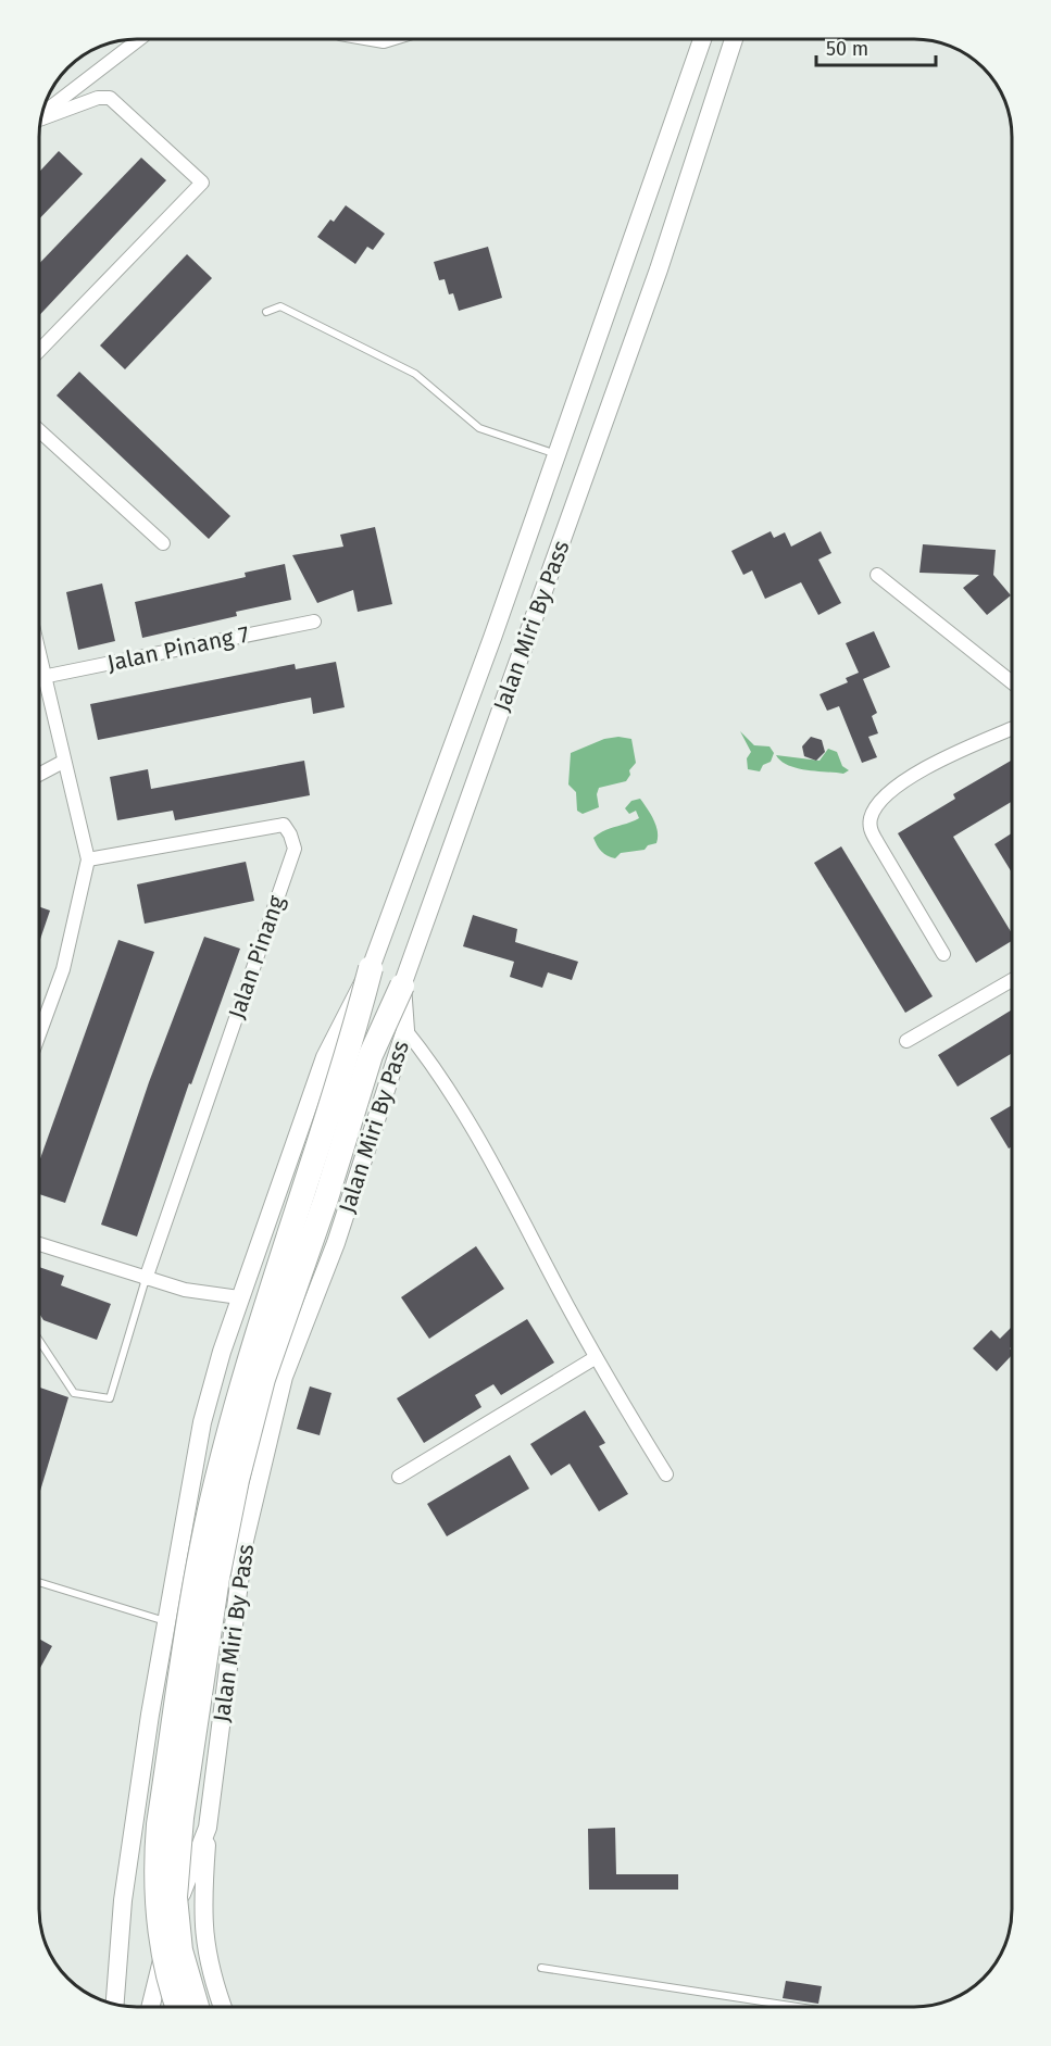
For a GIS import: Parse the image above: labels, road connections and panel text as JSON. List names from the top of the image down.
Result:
{
  "streets": {
    "main road": ["Jalan Miri By Pass"],
    "street": ["Jalan Pinang 7", "Jalan Pinang"]
  },
  "scale_bar": "50 m"
}
